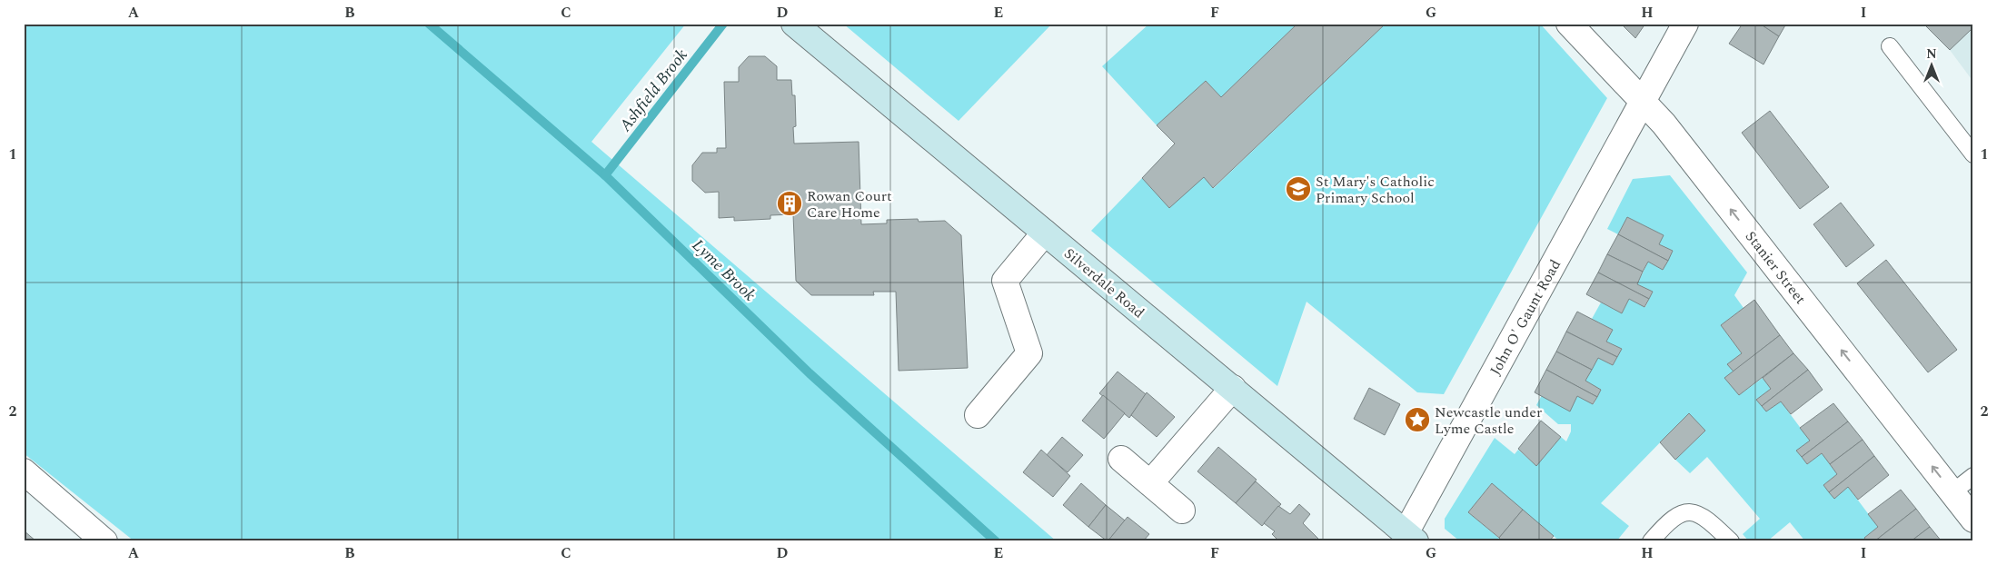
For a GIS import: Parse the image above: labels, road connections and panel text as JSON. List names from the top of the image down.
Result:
{
  "streets": {
    "main road": ["Silverdale Road"],
    "street": ["Stanier Street", "John O' Gaunt Road"]
  },
  "crossings": [
    ["Stanier Street", "John O' Gaunt Road"],
    ["Silverdale Road", "John O' Gaunt Road"]
  ],
  "one_way": ["Stanier Street"],
  "water": ["Ashfield Brook", "Lyme Brook"],
  "places": {
    "school or university": ["St Mary's Catholic Primary School"],
    "building": ["Rowan Court Care Home"],
    "place": ["Newcastle under Lyme Castle"]
  },
  "north": "top",
  "grid": {
    "columns": [
      "A",
      "B",
      "C",
      "D",
      "E",
      "F",
      "G",
      "H",
      "I"
    ],
    "rows": ["1", "2"]
  }
}
